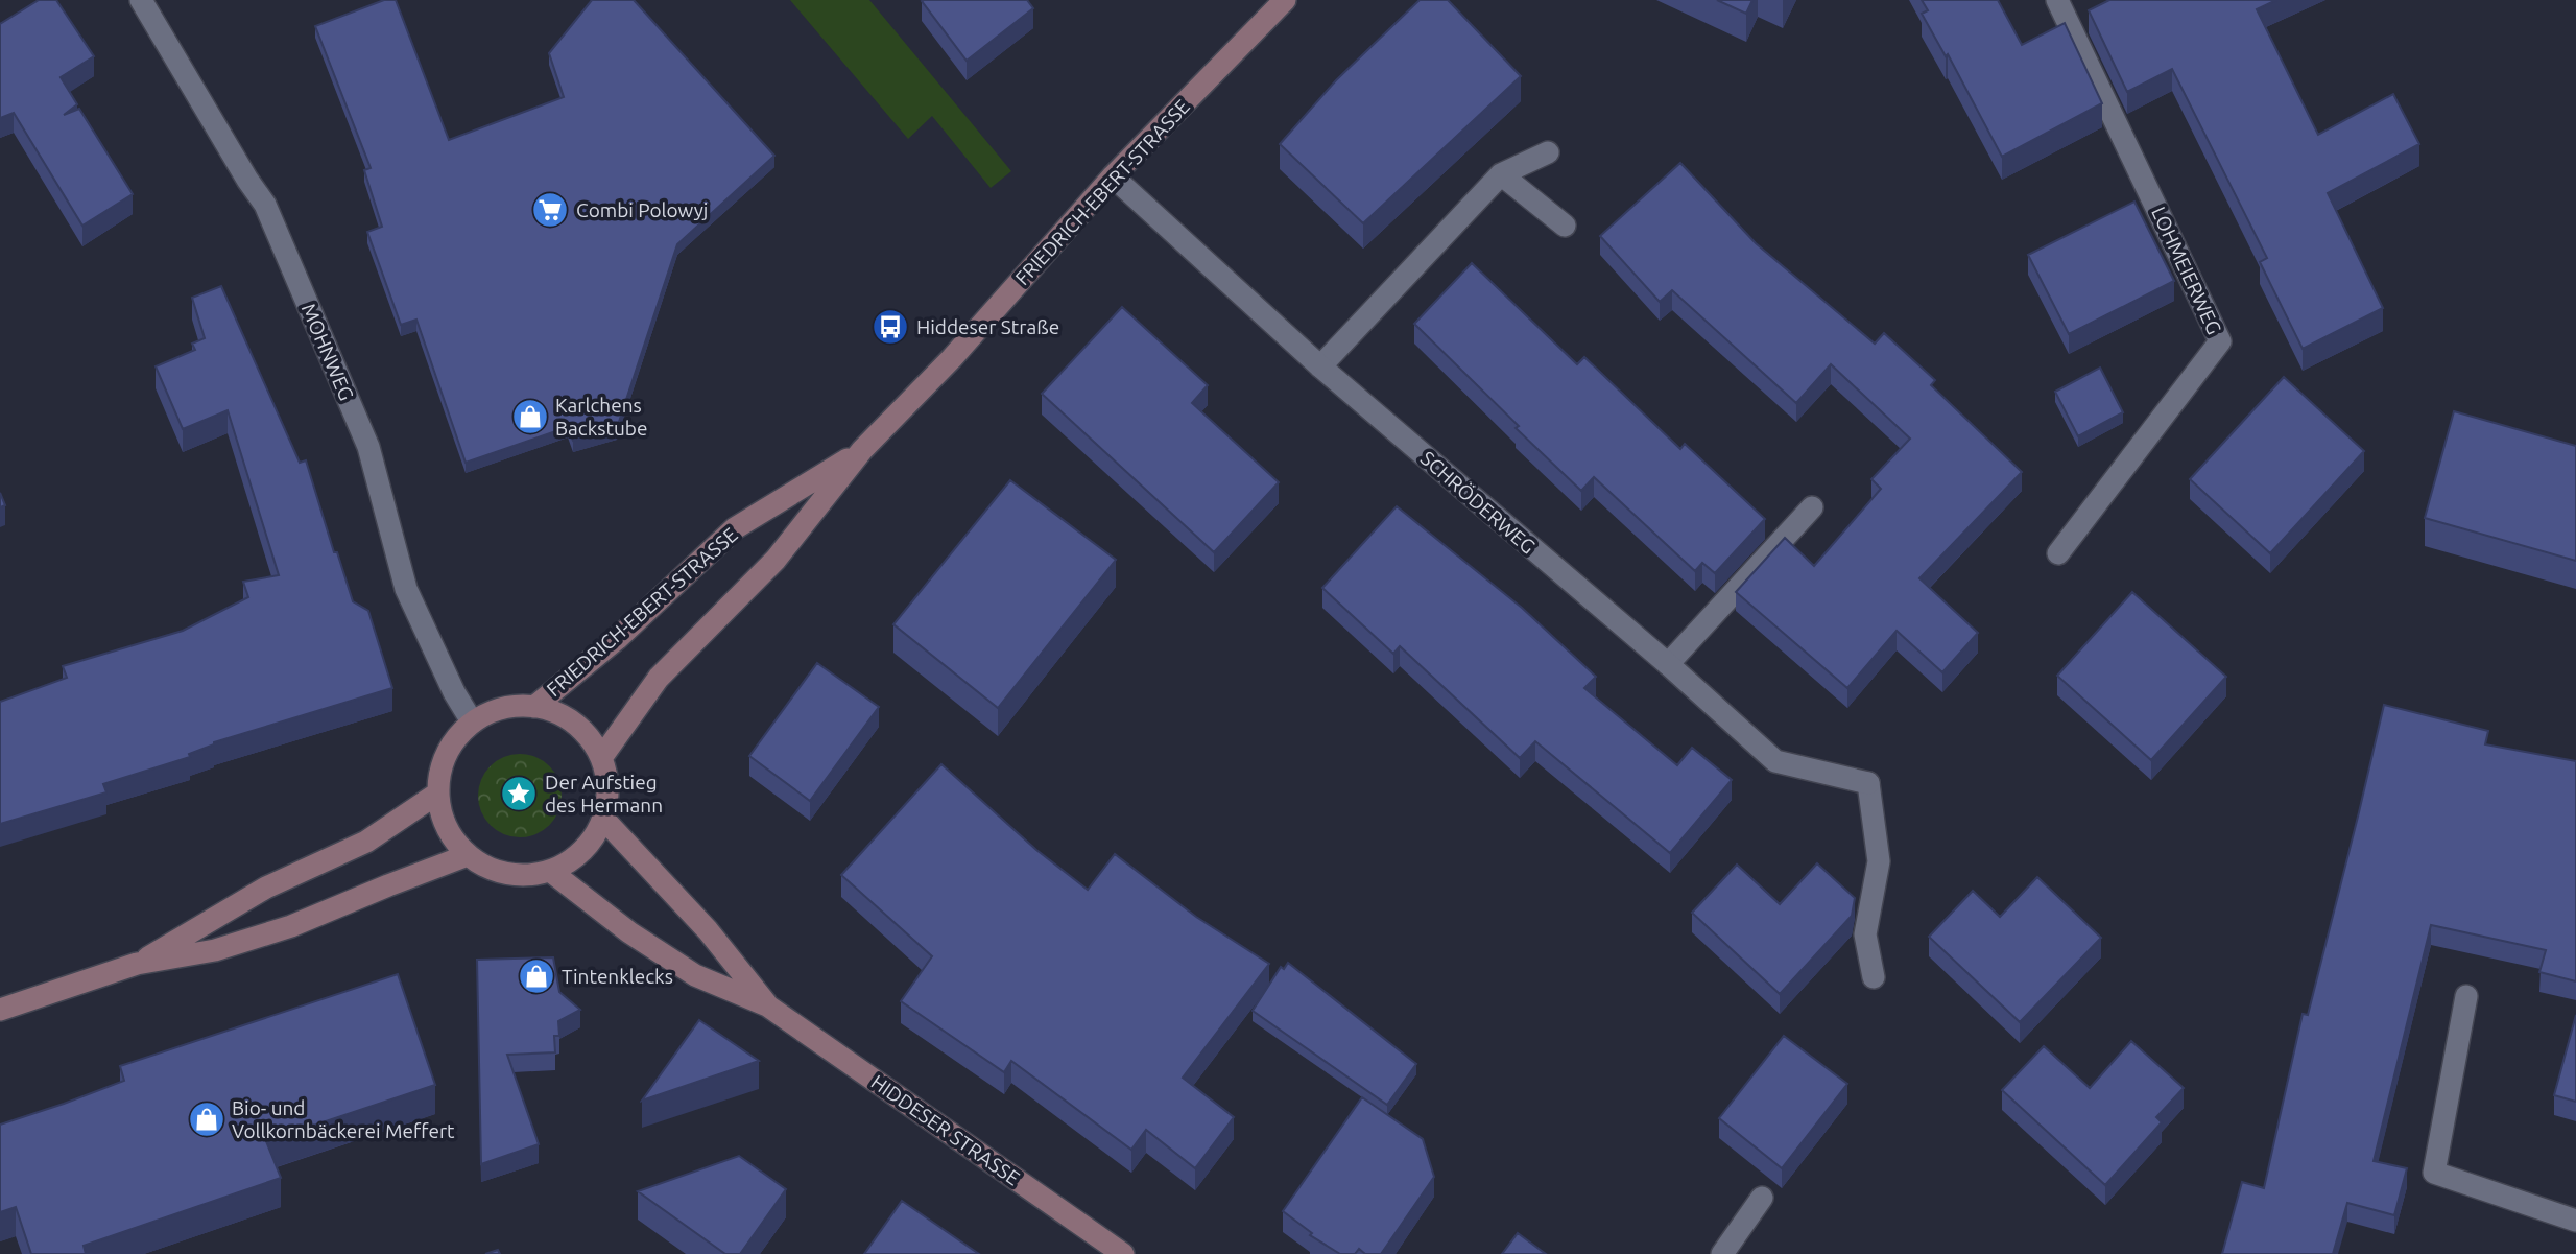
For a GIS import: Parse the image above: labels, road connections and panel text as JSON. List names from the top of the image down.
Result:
{
  "streets": {
    "main road": ["FRIEDRICH-EBERT-STRASSE", "HIDDESER STRASSE"],
    "street": ["LOHMEIERWEG", "MOHNWEG", "SCHRÖDERWEG"]
  },
  "crossings": [
    ["FRIEDRICH-EBERT-STRASSE", "MOHNWEG"],
    ["FRIEDRICH-EBERT-STRASSE", "SCHRÖDERWEG"],
    ["FRIEDRICH-EBERT-STRASSE", "HIDDESER STRASSE"],
    ["MOHNWEG", "HIDDESER STRASSE"]
  ],
  "places": {
    "supermarket": ["Combi Polowyj"],
    "bus stop": ["Hiddeser Straße"],
    "shop": ["Karlchens Backstube", "Tintenklecks", "Bio- und Vollkornbäckerei Meffert"],
    "place": ["Der Aufstieg des Hermann"]
  }
}
